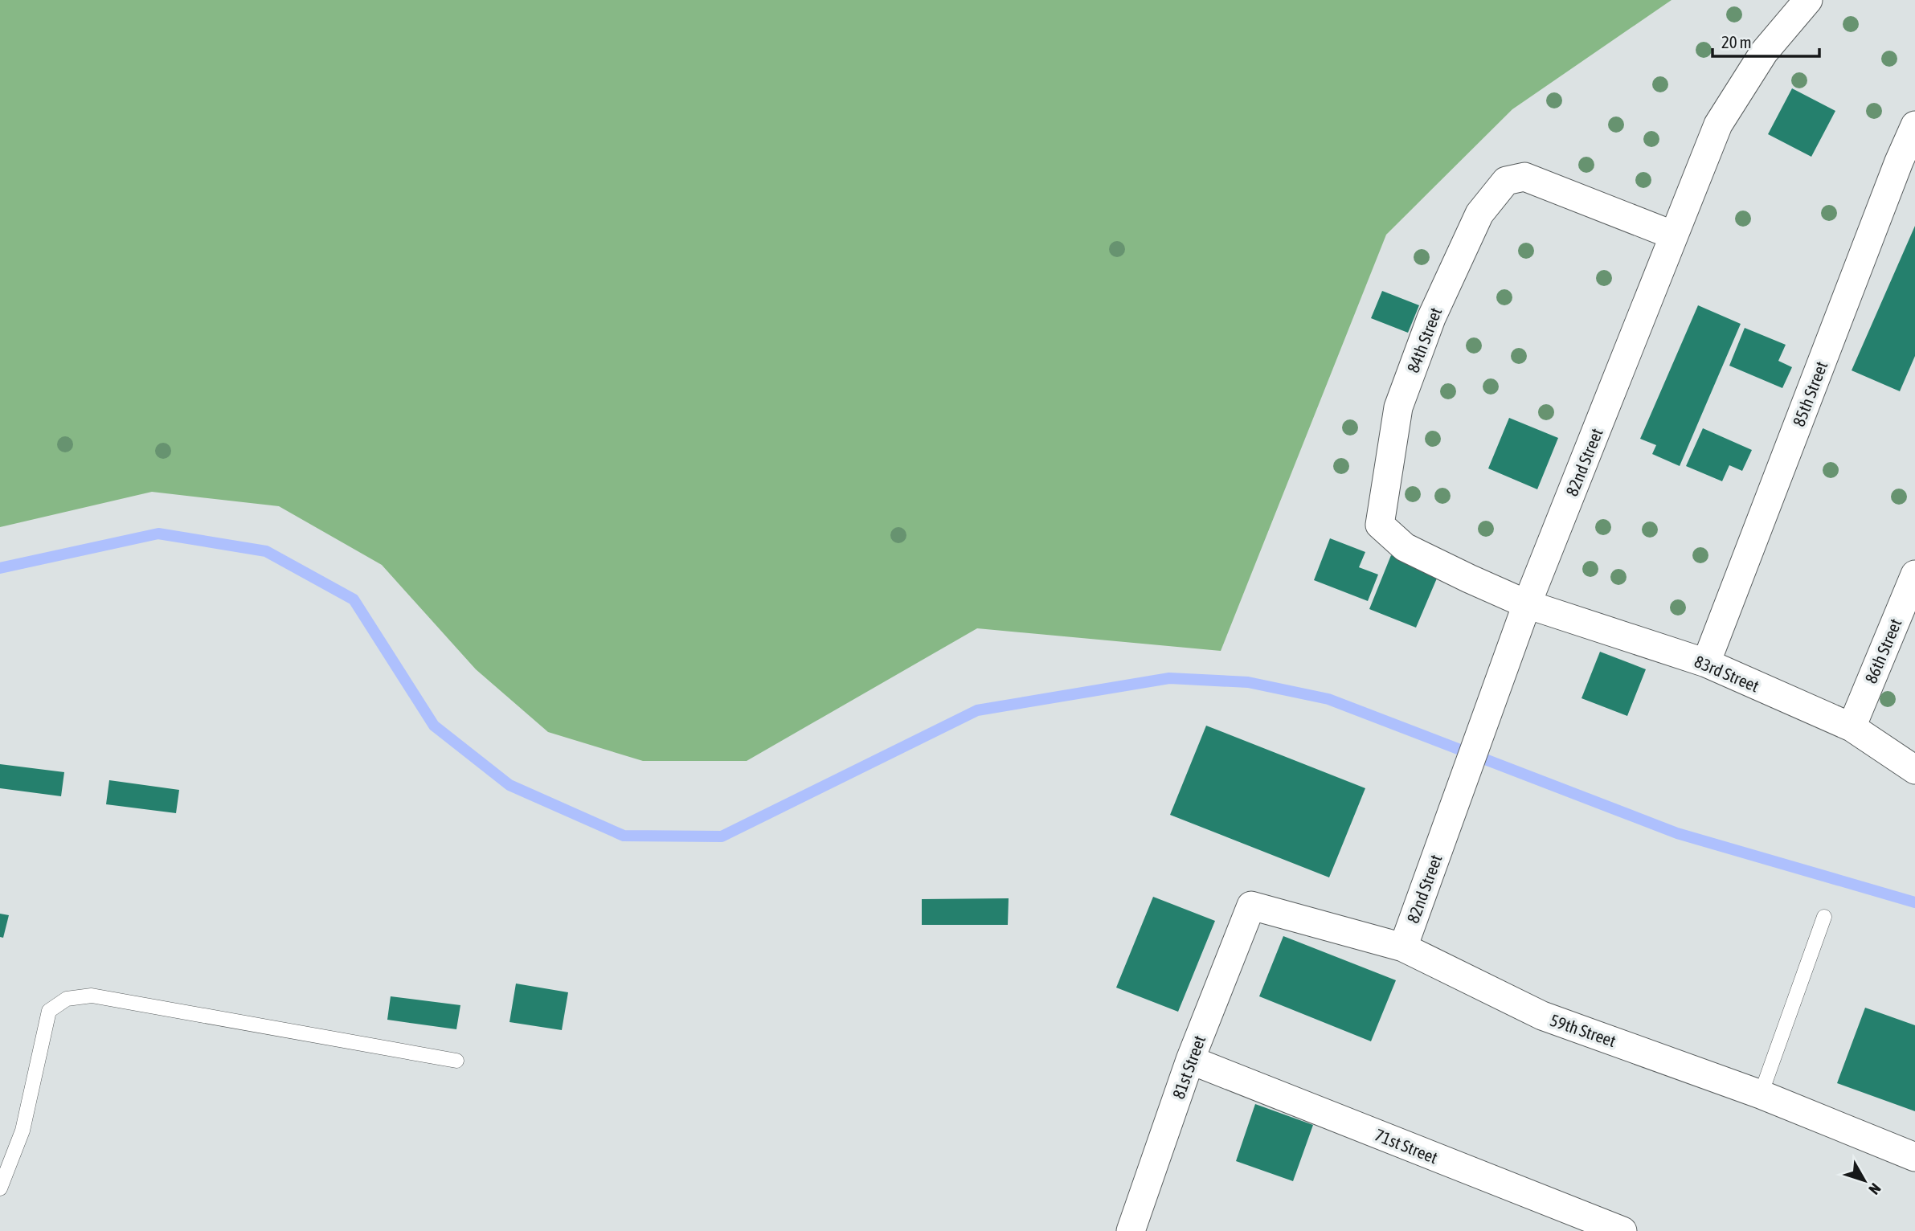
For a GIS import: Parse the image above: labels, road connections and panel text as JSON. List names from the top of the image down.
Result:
{
  "streets": {
    "street": [
      "84th Street",
      "85th Street",
      "82nd Street",
      "86th Street",
      "83rd Street",
      "59th Street",
      "81st Street",
      "71st Street"
    ]
  },
  "crossings": [
    ["84th Street", "82nd Street"],
    ["84th Street", "83rd Street"],
    ["85th Street", "83rd Street"],
    ["82nd Street", "83rd Street"],
    ["82nd Street", "59th Street"],
    ["86th Street", "83rd Street"],
    ["59th Street", "81st Street"],
    ["81st Street", "71st Street"]
  ],
  "scale_bar": "20 m",
  "north": "bottom right"
}
